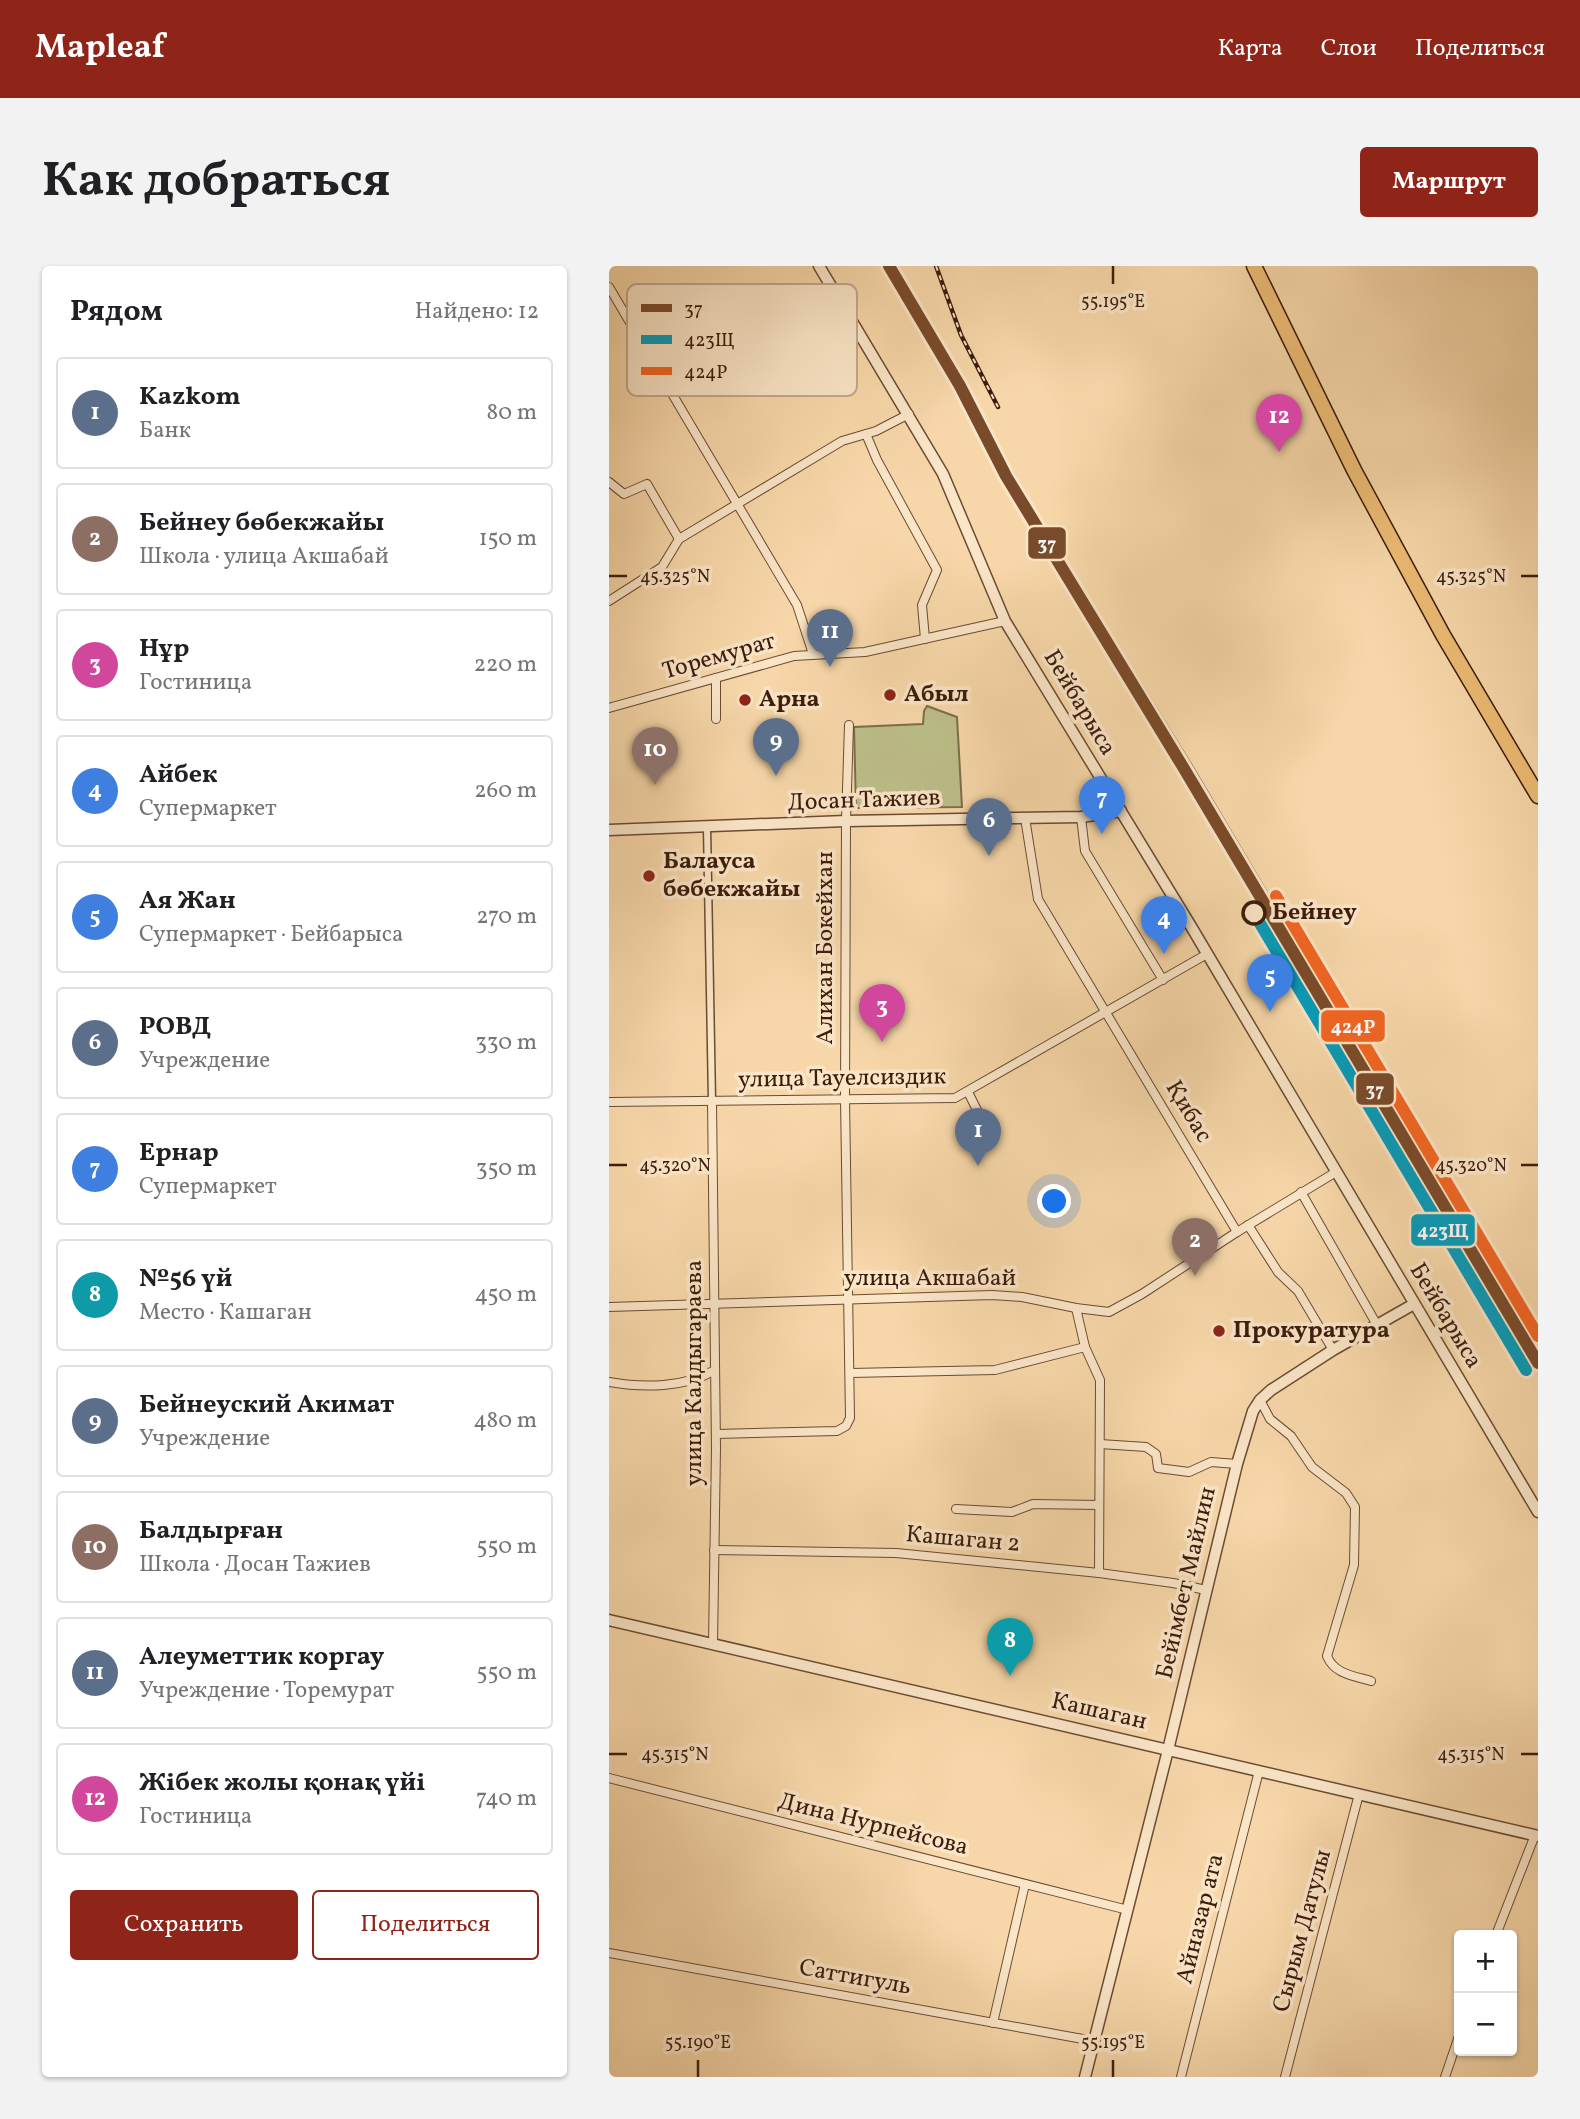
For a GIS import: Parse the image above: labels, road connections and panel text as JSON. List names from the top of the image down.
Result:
{
  "streets": {
    "street": [
      "Торемурат",
      "Бейбарыса",
      "Досан Тажиев",
      "Алихан Бокейхан",
      "улица Тауелсиздик",
      "Қибас",
      "улица Акшабай",
      "улица Калдыгараева",
      "Кашаган 2",
      "Бейімбет Майлин",
      "Кашаган",
      "Дина Нурпейсова",
      "Айназар ата",
      "Сырым Датулы",
      "Саттигуль"
    ]
  },
  "crossings": [
    ["Торемурат", "Бейбарыса"],
    ["Бейбарыса", "Досан Тажиев"],
    ["Бейбарыса", "улица Тауелсиздик"],
    ["Бейбарыса", "улица Акшабай"],
    ["Досан Тажиев", "Алихан Бокейхан"],
    ["Досан Тажиев", "Қибас"],
    ["Алихан Бокейхан", "улица Тауелсиздик"],
    ["Алихан Бокейхан", "улица Акшабай"],
    ["Алихан Бокейхан", "улица Калдыгараева"],
    ["улица Тауелсиздик", "Қибас"],
    ["улица Тауелсиздик", "улица Калдыгараева"],
    ["Қибас", "улица Акшабай"],
    ["улица Акшабай", "улица Калдыгараева"],
    ["улица Калдыгараева", "Кашаган 2"],
    ["улица Калдыгараева", "Кашаган"],
    ["Кашаган 2", "Бейімбет Майлин"],
    ["Бейімбет Майлин", "Кашаган"],
    ["Бейімбет Майлин", "Дина Нурпейсова"],
    ["Бейімбет Майлин", "Саттигуль"],
    ["Кашаган", "Айназар ата"],
    ["Кашаган", "Сырым Датулы"]
  ],
  "places": [
    "Абыл",
    "Арна",
    "Балауса бөбекжайы",
    "Бейнеу",
    "Прокуратура"
  ],
  "lines": ["transit line 37", "transit line 424Р", "transit line 423Щ"],
  "legend": ["37", "423Щ", "424Р"],
  "page": {
    "header": "Mapleaf",
    "nav": ["Карта", "Слои", "Поделиться"],
    "buttons": [
      "Маршрут",
      ["Сохранить", "Поделиться"]
    ],
    "title": "Как добраться",
    "heading": ["Рядом", "Найдено: 12"],
    "list": [
      {
        "mark": "1",
        "name": "Kazkom",
        "note": "Банк",
        "value": "80 m"
      },
      {
        "mark": "2",
        "name": "Бейнеу бөбекжайы",
        "note": "Школа · улица Акшабай",
        "value": "150 m"
      },
      {
        "mark": "3",
        "name": "Нұр",
        "note": "Гостиница",
        "value": "220 m"
      },
      {
        "mark": "4",
        "name": "Айбек",
        "note": "Супермаркет",
        "value": "260 m"
      },
      {
        "mark": "5",
        "name": "Ая Жан",
        "note": "Супермаркет · Бейбарыса",
        "value": "270 m"
      },
      {
        "mark": "6",
        "name": "РОВД",
        "note": "Учреждение",
        "value": "330 m"
      },
      {
        "mark": "7",
        "name": "Ернар",
        "note": "Супермаркет",
        "value": "350 m"
      },
      {
        "mark": "8",
        "name": "№56 үй",
        "note": "Место · Кашаган",
        "value": "450 m"
      },
      {
        "mark": "9",
        "name": "Бейнеуский Акимат",
        "note": "Учреждение",
        "value": "480 m"
      },
      {
        "mark": "10",
        "name": "Балдырған",
        "note": "Школа · Досан Тажиев",
        "value": "550 m"
      },
      {
        "mark": "11",
        "name": "Алеуметтик коргау",
        "note": "Учреждение · Торемурат",
        "value": "550 m"
      },
      {
        "mark": "12",
        "name": "Жібек жолы қонақ үйі",
        "note": "Гостиница",
        "value": "740 m"
      }
    ],
    "pins": [
      "12",
      "11",
      "9",
      "10",
      "7",
      "6",
      "4",
      "5",
      "3",
      "1",
      "2",
      "8"
    ],
    "map_buttons": ["+", "−"]
  },
  "coordinates": [
    "55.195°E",
    "45.325°N",
    "45.320°N",
    "45.315°N",
    "55.190°E"
  ]
}
